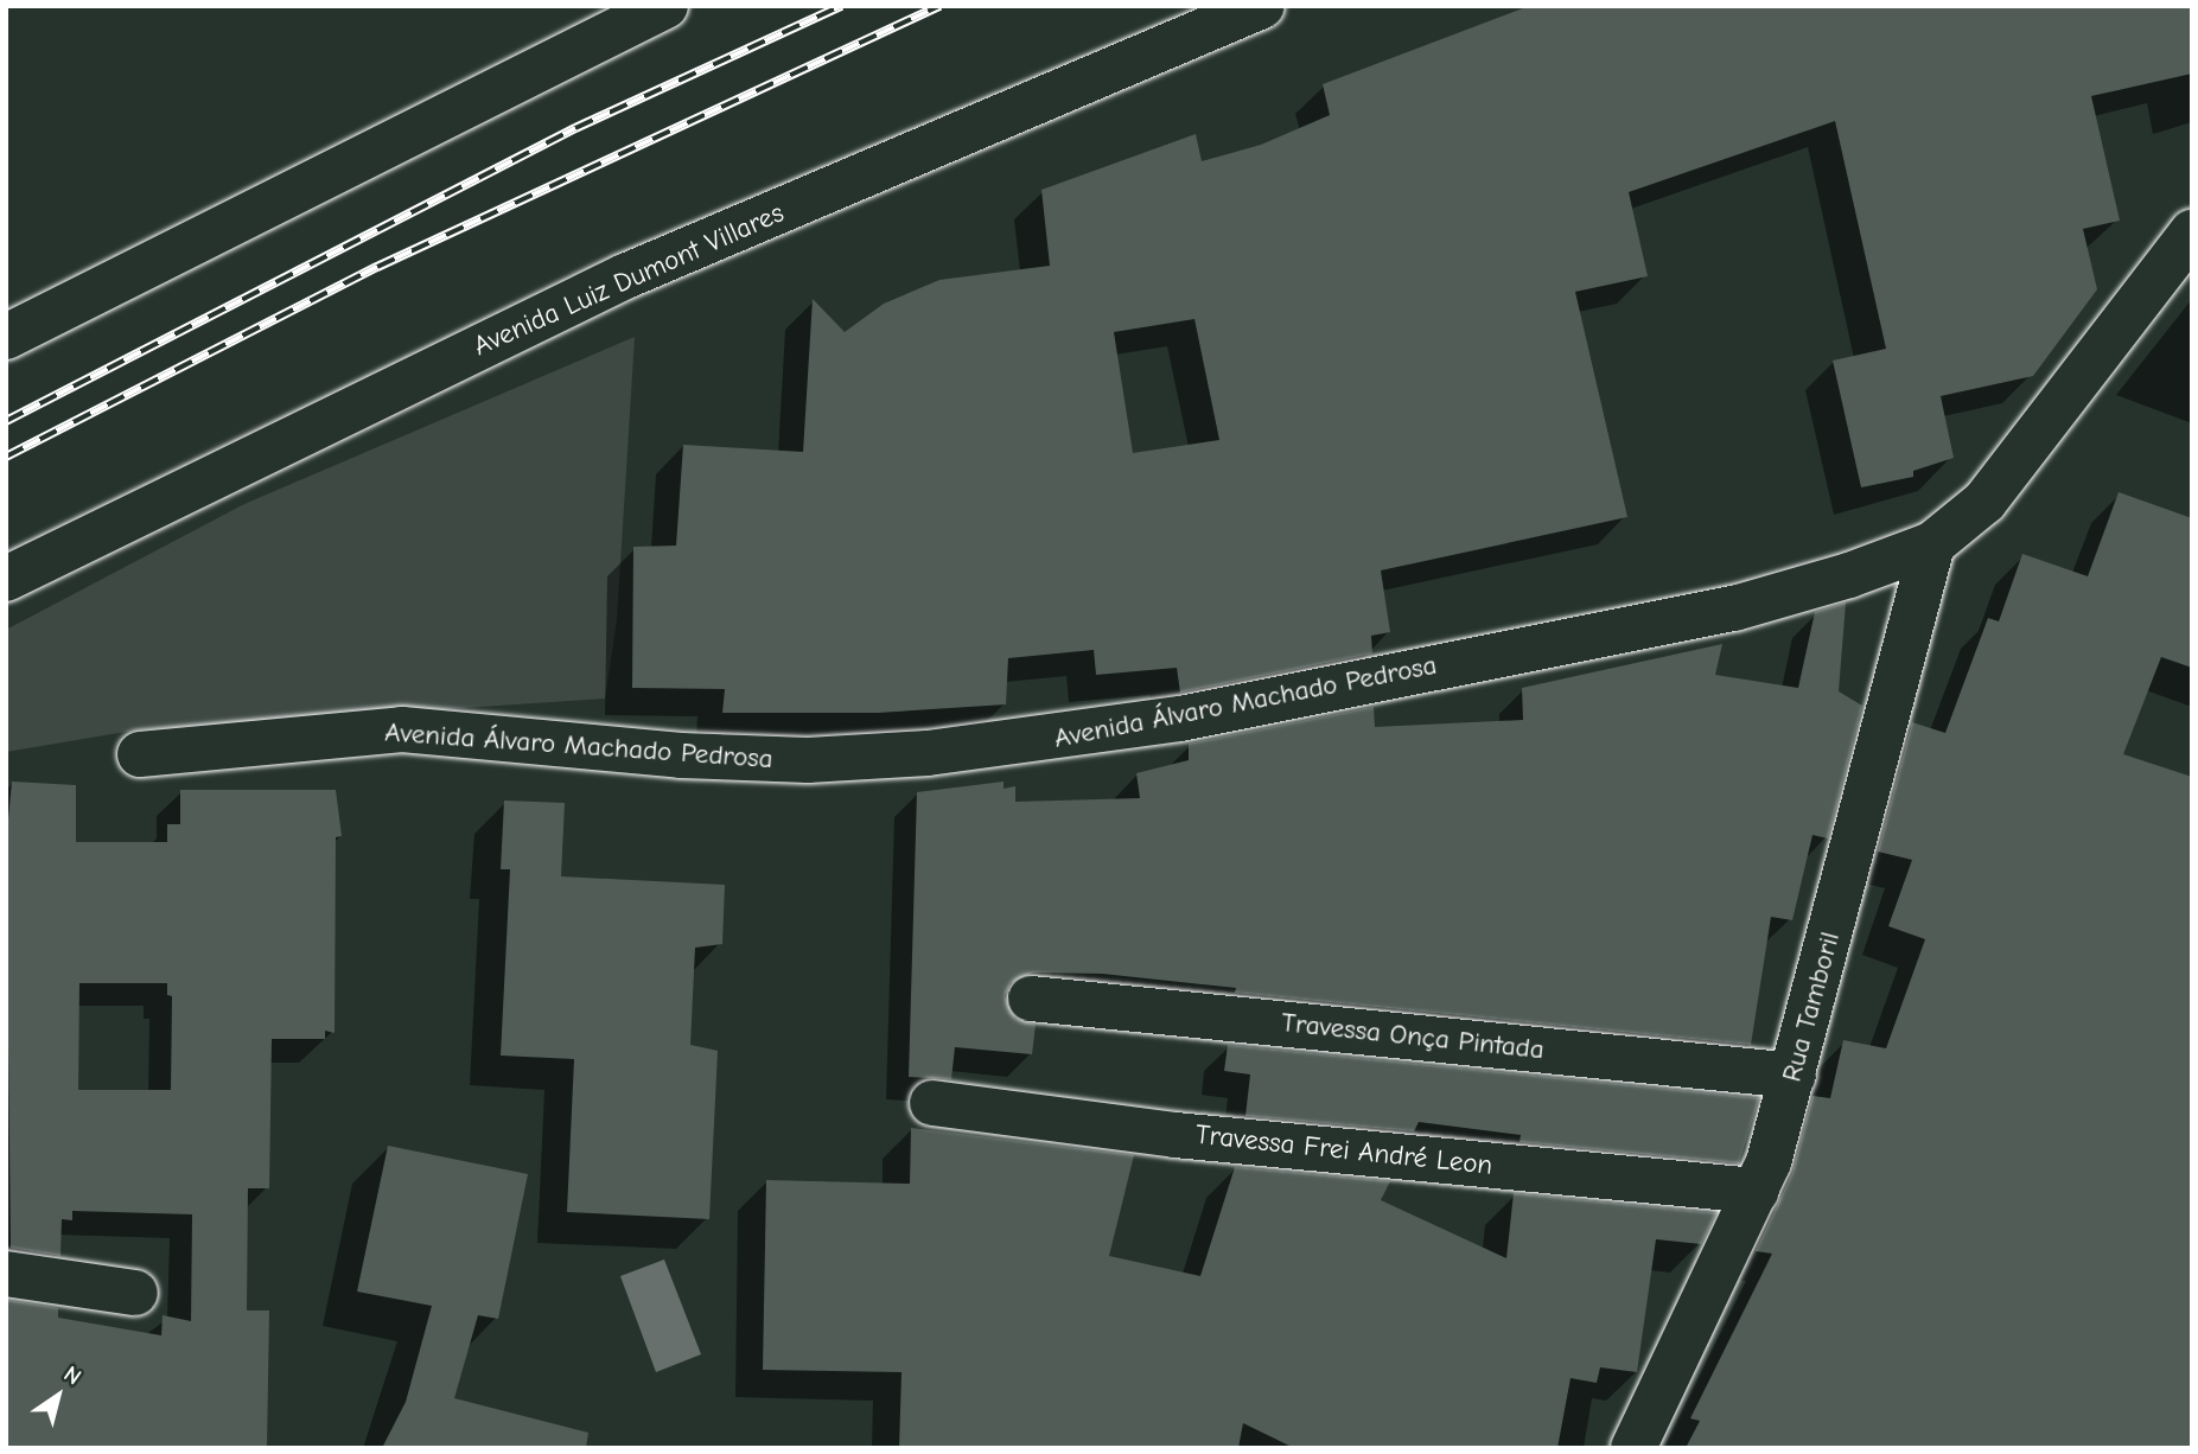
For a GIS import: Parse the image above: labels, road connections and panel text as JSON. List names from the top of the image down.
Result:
{
  "streets": {
    "street": [
      "Avenida Luiz Dumont Villares",
      "Avenida Álvaro Machado Pedrosa",
      "Rua Tamboril",
      "Travessa Onça Pintada",
      "Travessa Frei André Leon"
    ]
  },
  "crossings": [
    ["Avenida Álvaro Machado Pedrosa", "Rua Tamboril"],
    ["Rua Tamboril", "Travessa Onça Pintada"],
    ["Rua Tamboril", "Travessa Frei André Leon"]
  ],
  "north": "top right"
}
